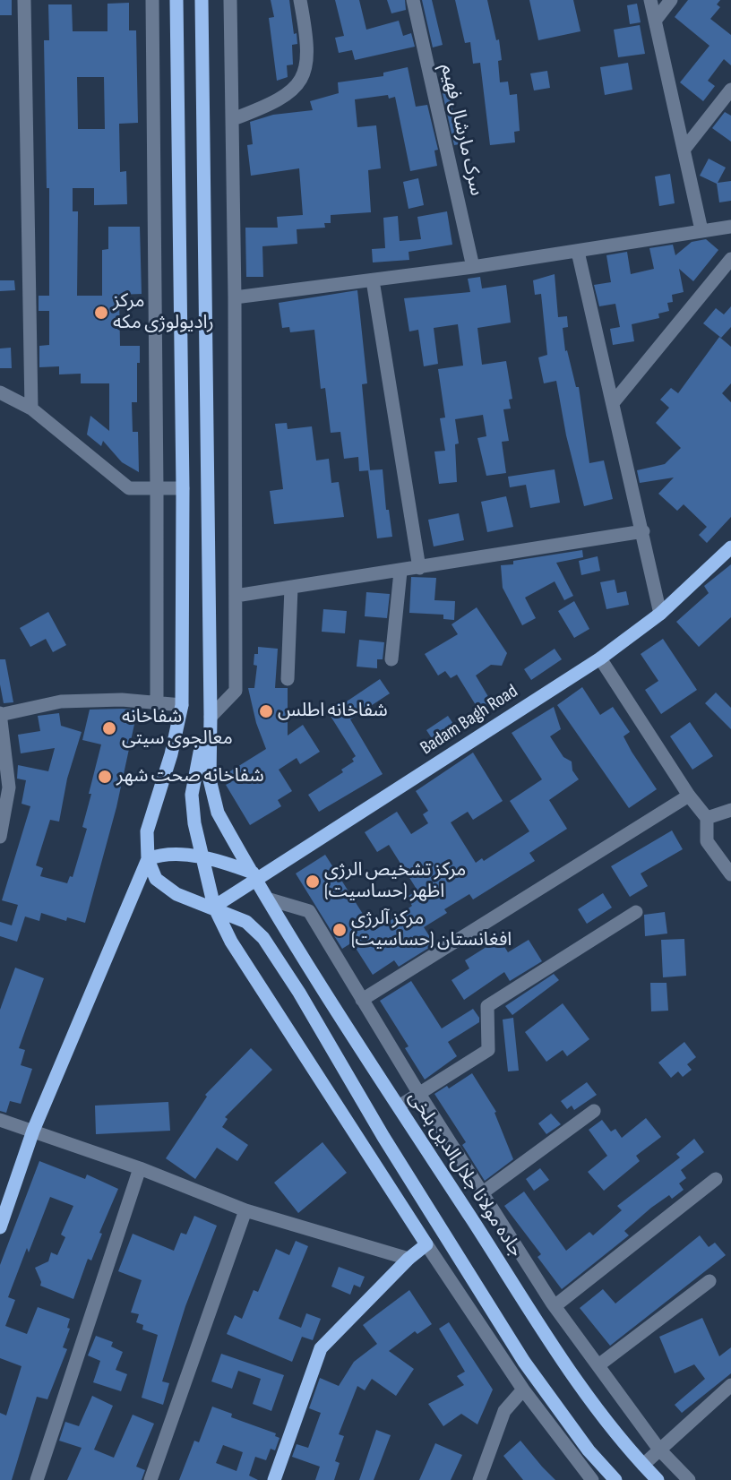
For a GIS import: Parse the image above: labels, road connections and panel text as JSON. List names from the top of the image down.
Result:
{
  "streets": {
    "main road": ["Badam Bagh Road", "جاده مولانا جلال‌الدین بلخی"],
    "street": ["سرک مارشال فهیم"]
  },
  "crossings": [
    ["Badam Bagh Road", "جاده مولانا جلال‌الدین بلخی"]
  ],
  "places": [
    "مرکز رادیولوژی مکه",
    "شفاخانه اطلس",
    "شفاخانه معالجوی سیتی",
    "شفاخانه صحت شهر",
    "مرکز تشخیص الرژی (حساسیت) اظهر",
    "مرکز آلرژی (حساسیت) افغانستان"
  ]
}
